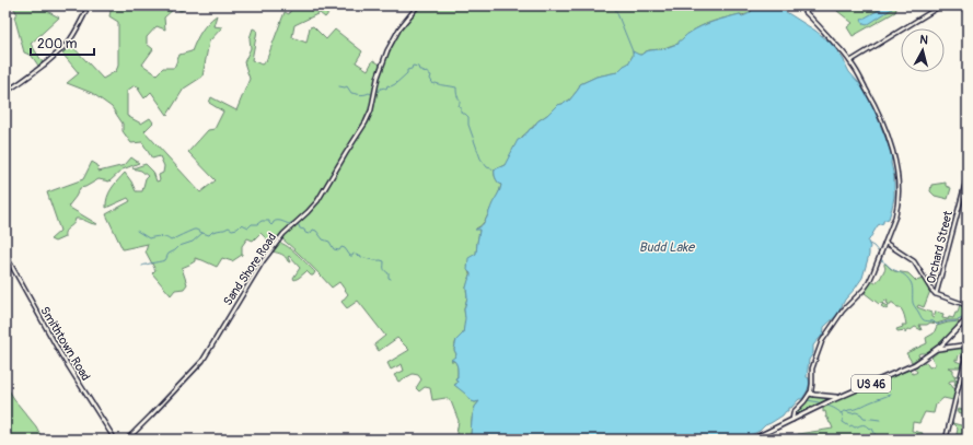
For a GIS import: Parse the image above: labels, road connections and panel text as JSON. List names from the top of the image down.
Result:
{
  "streets": {
    "main road": ["US 46"],
    "street": ["Orchard Street", "Sand Shore Road", "Smithtown Road"]
  },
  "water": ["Budd Lake"],
  "scale_bar": "200 m",
  "north": "top"
}
